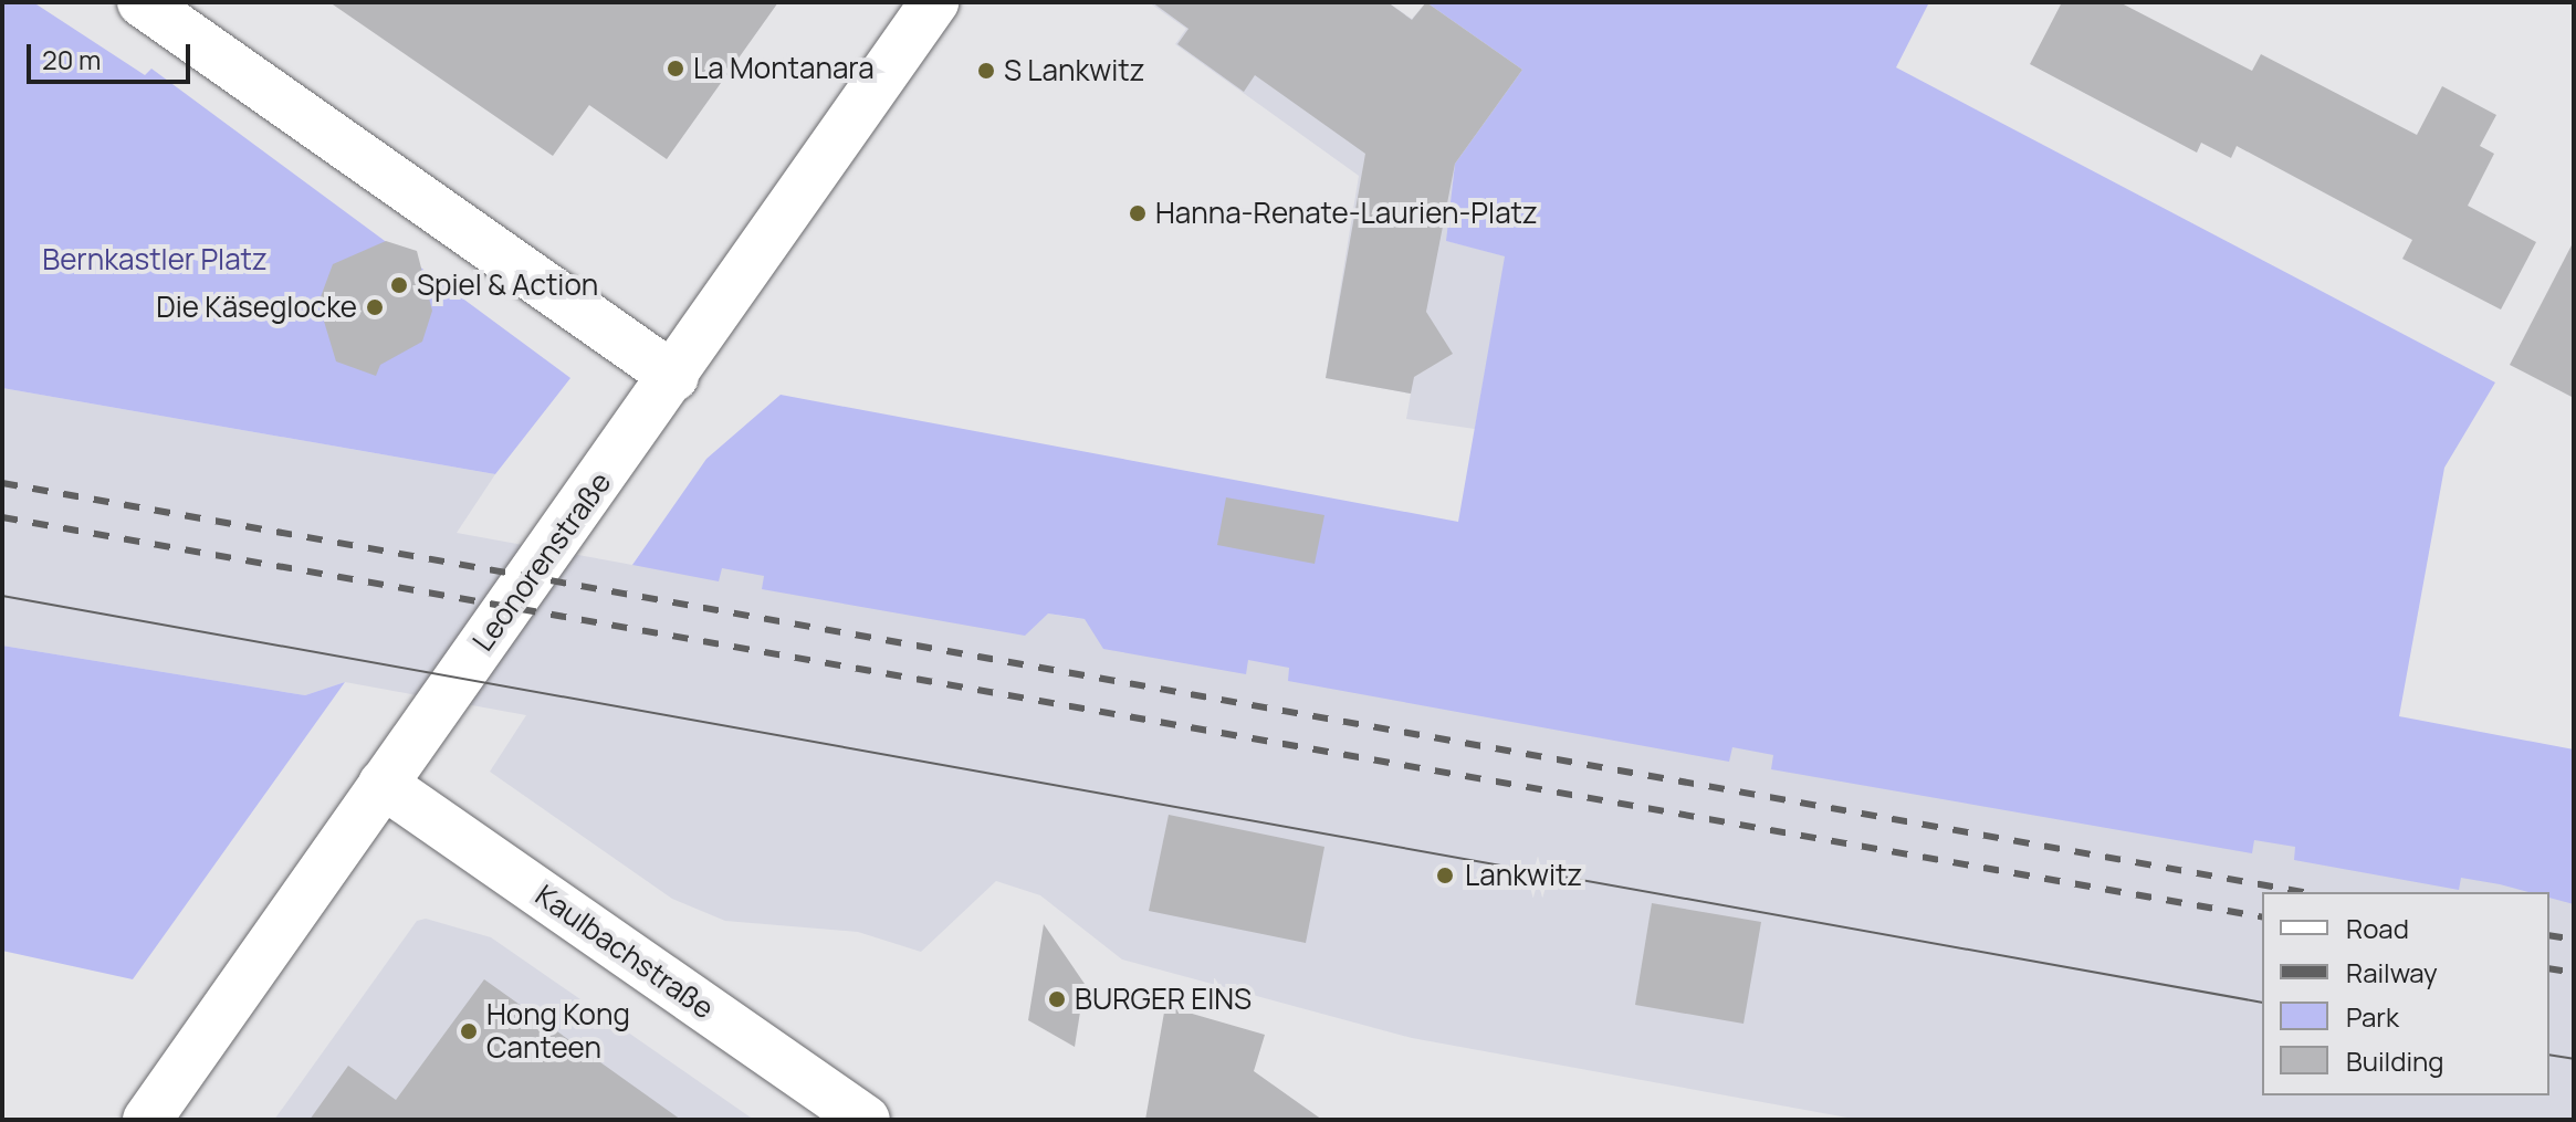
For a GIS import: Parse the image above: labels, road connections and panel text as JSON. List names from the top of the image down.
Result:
{
  "streets": {
    "main road": ["Leonorenstraße", "Kaulbachstraße"]
  },
  "crossings": [
    ["Leonorenstraße", "Kaulbachstraße"]
  ],
  "parks": ["Bernkastler Platz"],
  "places": [
    "La Montanara",
    "S Lankwitz",
    "Hanna-Renate-Laurien-Platz",
    "Spiel & Action",
    "Die Käseglocke",
    "Lankwitz",
    "BURGER EINS",
    "Hong Kong Canteen"
  ],
  "legend": [
    "Road",
    "Railway",
    "Park",
    "Building"
  ],
  "scale_bar": "20 m"
}
